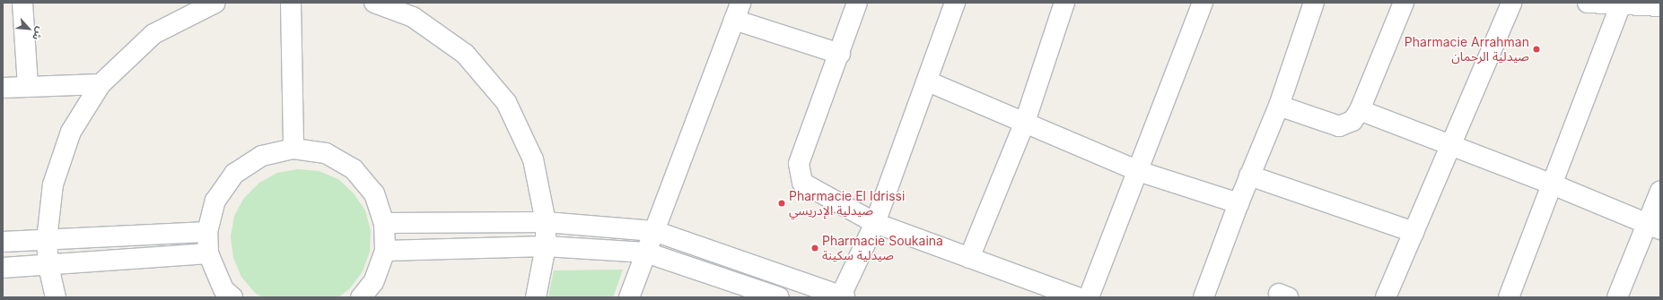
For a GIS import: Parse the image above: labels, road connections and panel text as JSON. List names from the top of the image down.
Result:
{
  "places": ["Pharmacie Arrahman صيدلية الرحمان", "Pharmacie El Idrissi صيدلية الإدريسي", "Pharmacie Soukaina صيدلية سكينة"],
  "north": "bottom right"
}
